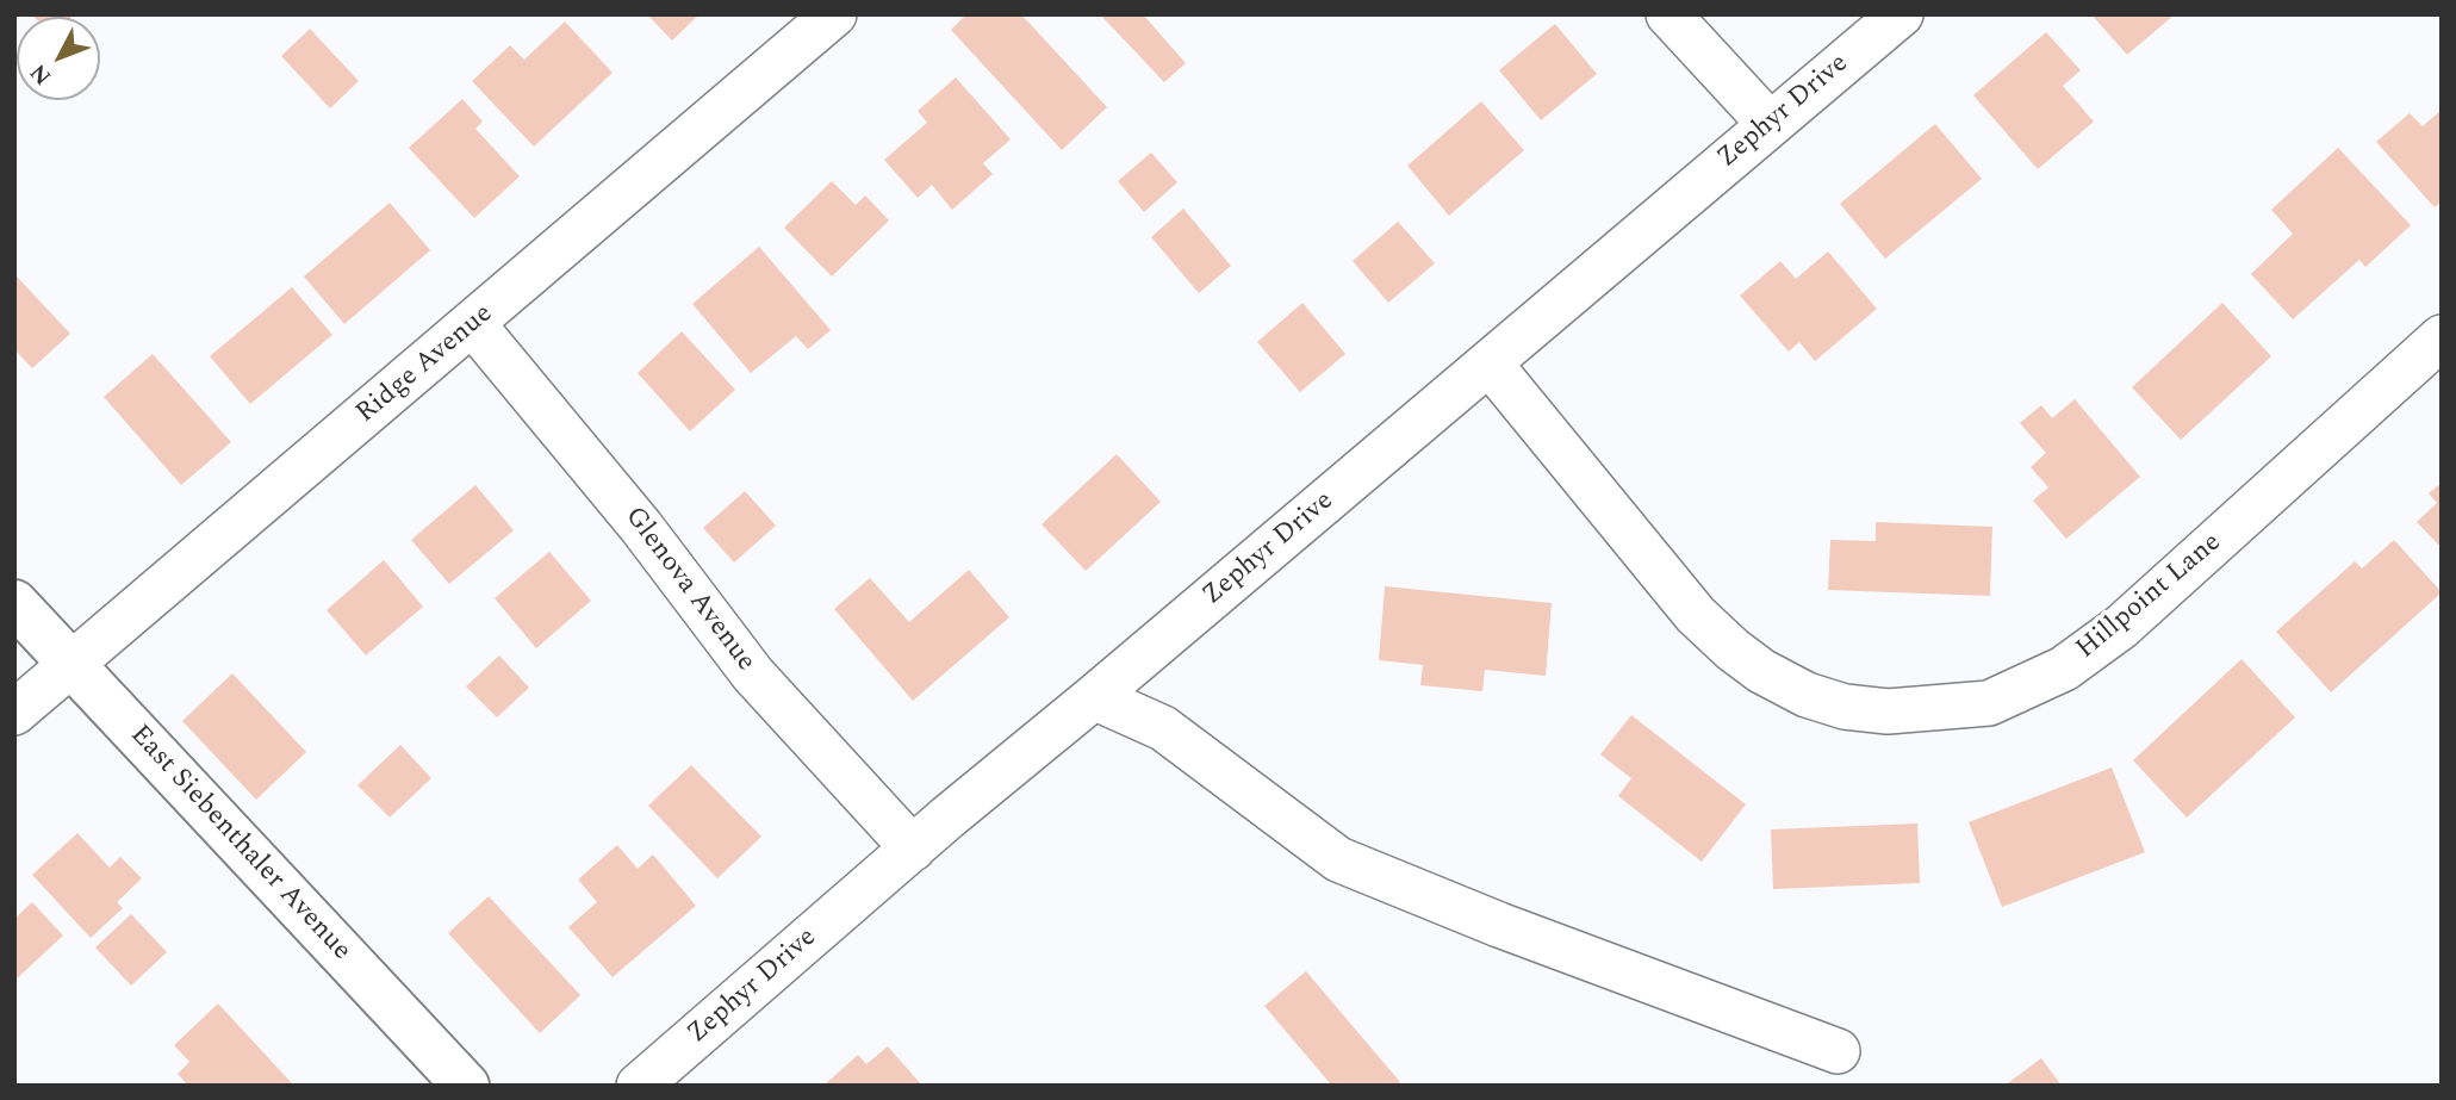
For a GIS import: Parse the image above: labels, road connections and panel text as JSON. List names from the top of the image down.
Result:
{
  "streets": {
    "main road": ["East Siebenthaler Avenue"],
    "street": [
      "Zephyr Drive",
      "Ridge Avenue",
      "Glenova Avenue",
      "Hillpoint Lane"
    ]
  },
  "crossings": [
    ["Zephyr Drive", "Glenova Avenue"],
    ["Zephyr Drive", "Hillpoint Lane"],
    ["Ridge Avenue", "Glenova Avenue"],
    ["Ridge Avenue", "East Siebenthaler Avenue"]
  ],
  "north": "bottom left"
}
